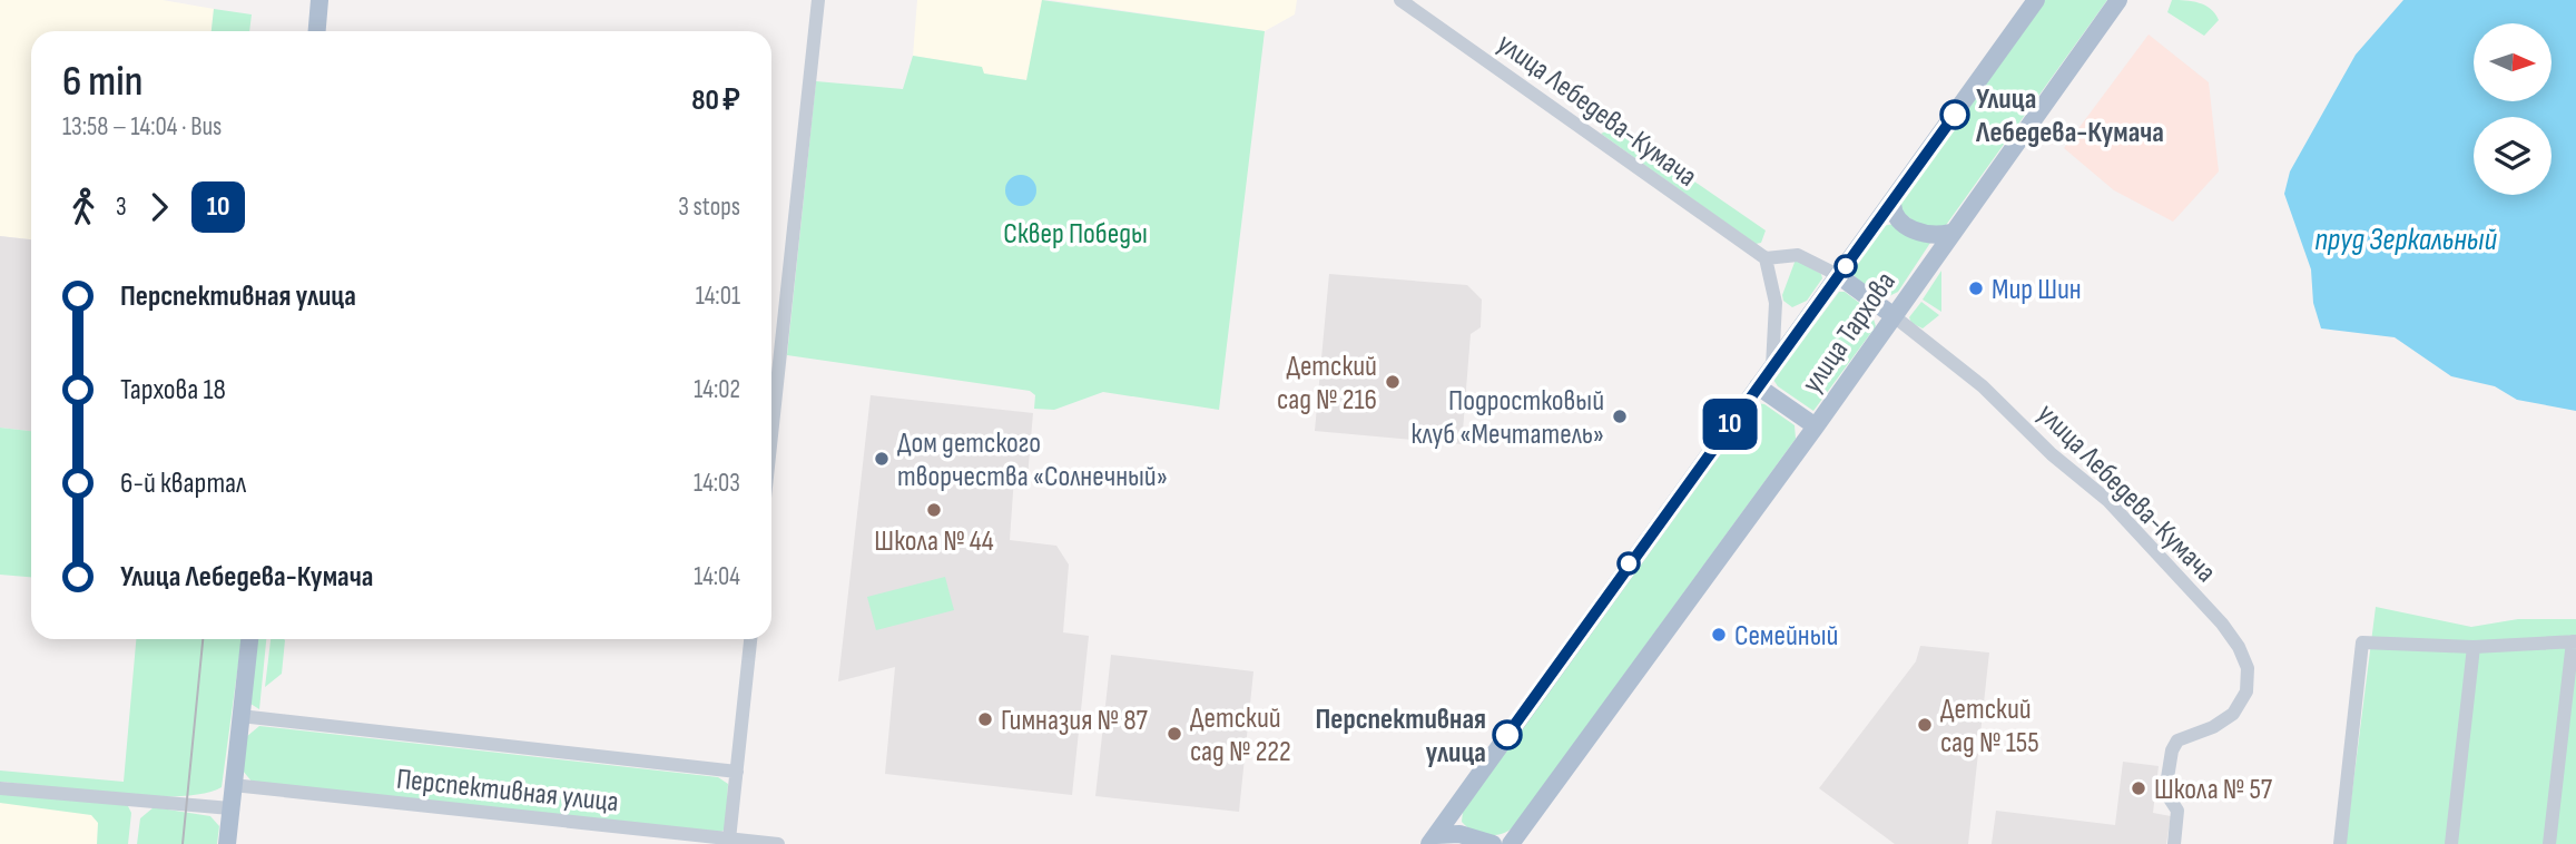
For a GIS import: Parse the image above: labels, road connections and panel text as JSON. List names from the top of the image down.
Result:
{
  "streets": {
    "main road": ["улица Тархова"],
    "street": ["улица Лебедева-Кумача", "Перспективная улица"]
  },
  "crossings": [
    ["улица Лебедева-Кумача", "улица Тархова"]
  ],
  "water": ["пруд Зеркальный"],
  "parks": ["Сквер Победы"],
  "places": [
    "Улица Лебедева-Кумача",
    "Мир Шин",
    "Детский сад № 216",
    "Подростковый клуб «Мечтатель»",
    "Дом детского творчества «Солнечный»",
    "Школа № 44",
    "Семейный",
    "Гимназия № 87",
    "Детский сад № 155",
    "Детский сад № 222",
    "Перспективная улица",
    "Школа № 57"
  ],
  "lines": ["bus line 10"],
  "north": "right",
  "page": {
    "on_map": "10",
    "heading": ["6 min", "13:58 – 14:04 · Bus", "80 ₽"],
    "legs": ["3", "10", "3 stops"],
    "list": [
      {
        "name": "Перспективная улица",
        "value": "14:01"
      },
      {
        "name": "Тархова 18",
        "value": "14:02"
      },
      {
        "name": "6-й квартал",
        "value": "14:03"
      },
      {
        "name": "Улица Лебедева-Кумача",
        "value": "14:04"
      }
    ]
  }
}
